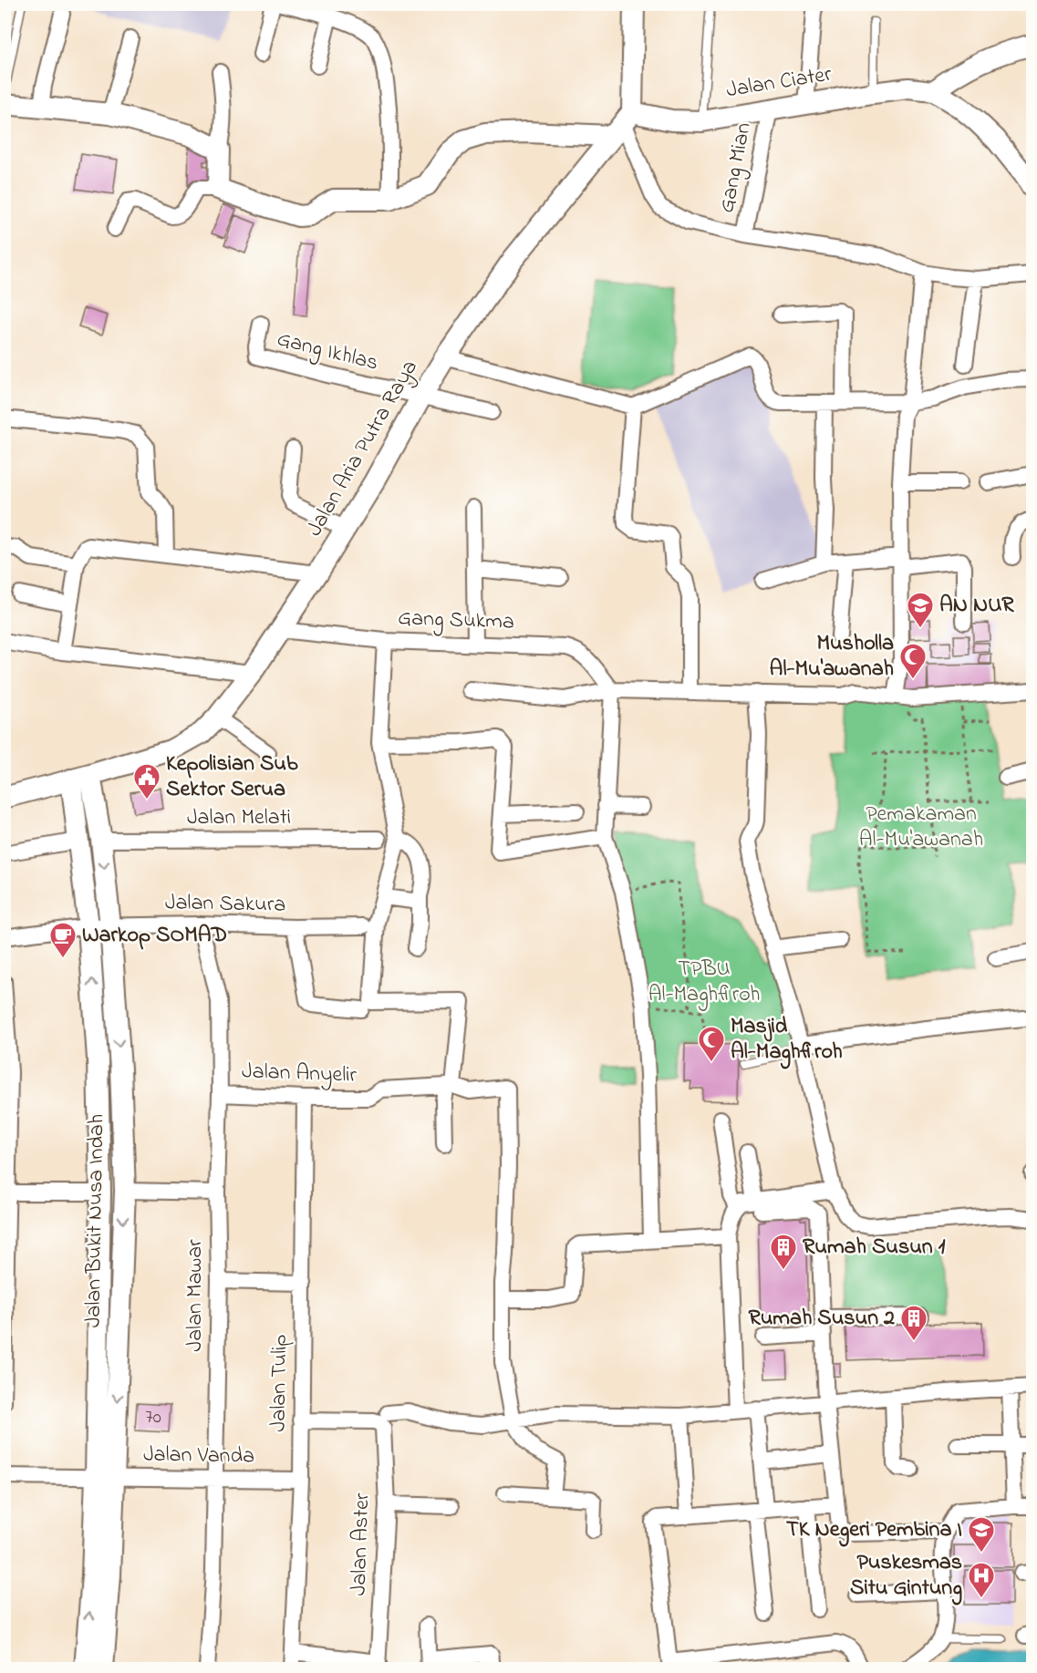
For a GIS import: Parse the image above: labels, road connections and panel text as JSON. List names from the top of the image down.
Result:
{
  "streets": {
    "street": [
      "Jalan Ciater",
      "Gang Mian",
      "Gang Ikhlas",
      "Jalan Aria Putra Raya",
      "Gang Sukma",
      "Jalan Melati",
      "Jalan Sakura",
      "Jalan Anyelir",
      "Jalan Bukit Nusa Indah",
      "Jalan Mawar",
      "Jalan Tulip",
      "Jalan Vanda",
      "Jalan Aster"
    ]
  },
  "crossings": [
    ["Jalan Ciater", "Gang Mian"],
    ["Jalan Ciater", "Jalan Aria Putra Raya"],
    ["Gang Ikhlas", "Jalan Aria Putra Raya"],
    ["Jalan Aria Putra Raya", "Gang Sukma"],
    ["Jalan Aria Putra Raya", "Jalan Bukit Nusa Indah"],
    ["Jalan Melati", "Jalan Bukit Nusa Indah"],
    ["Jalan Sakura", "Jalan Bukit Nusa Indah"],
    ["Jalan Sakura", "Jalan Mawar"],
    ["Jalan Anyelir", "Jalan Mawar"],
    ["Jalan Anyelir", "Jalan Tulip"],
    ["Jalan Bukit Nusa Indah", "Jalan Vanda"],
    ["Jalan Mawar", "Jalan Vanda"],
    ["Jalan Tulip", "Jalan Vanda"]
  ],
  "parks": ["Pemakaman Al-Mu'awanah", "TPBU Al-Maghfiroh"],
  "places": {
    "school or university": ["AN NUR", "TK Negeri Pembina I"],
    "mosque": ["Musholla Al-Mu'awanah", "Masjid Al-Maghfiroh"],
    "public building": ["Kepolisian Sub Sektor Serua"],
    "cafe": ["Warkop SOMAD"],
    "building": ["Rumah Susun 1", "Rumah Susun 2"],
    "hospital": ["Puskesmas Situ Gintung"]
  },
  "house_numbers": ["70"]
}
